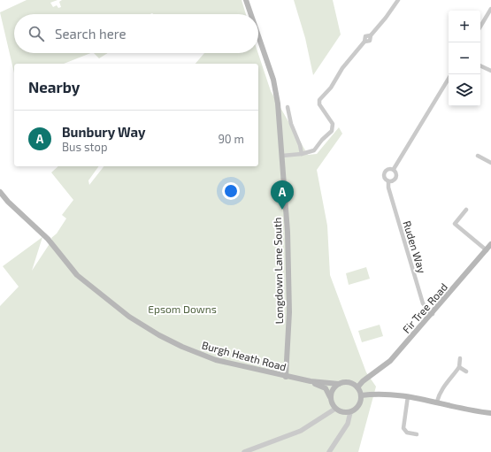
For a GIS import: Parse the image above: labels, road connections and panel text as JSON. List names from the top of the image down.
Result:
{
  "streets": {
    "main road": ["Longdown Lane South", "Fir Tree Road", "Burgh Heath Road"],
    "street": ["Ruden Way"]
  },
  "crossings": [
    ["Ruden Way", "Fir Tree Road"],
    ["Longdown Lane South", "Burgh Heath Road"],
    ["Fir Tree Road", "Burgh Heath Road"]
  ],
  "parks": ["Epsom Downs"],
  "page": {
    "map_buttons": ["+", "−"],
    "search": "Search here",
    "heading": "Nearby",
    "list": [
      {
        "mark": "A",
        "name": "Bunbury Way",
        "note": "Bus stop",
        "value": "90 m"
      }
    ],
    "pins": "A"
  }
}
